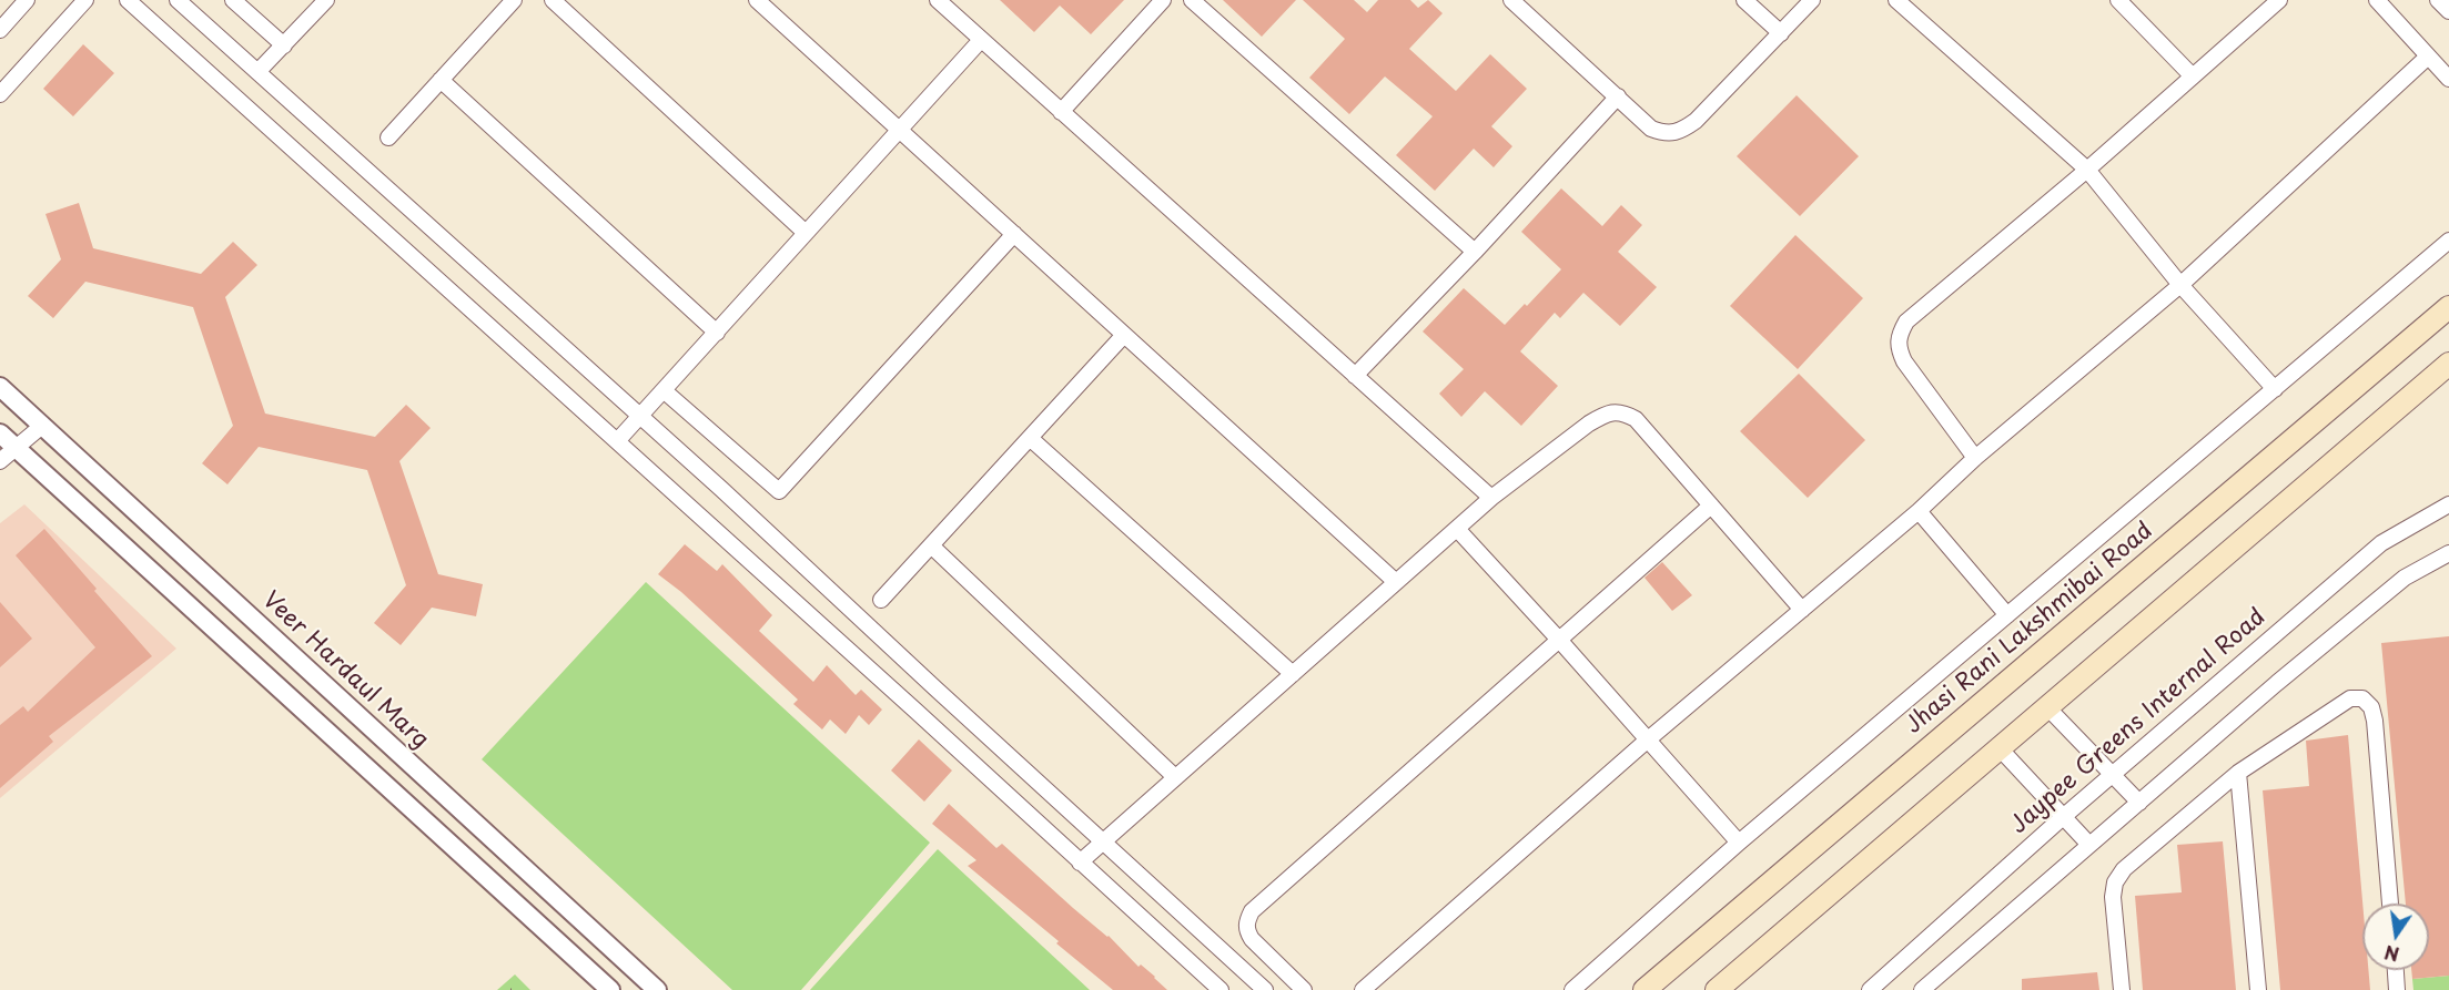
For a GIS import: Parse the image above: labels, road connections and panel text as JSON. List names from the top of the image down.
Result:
{
  "streets": {
    "main road": ["Jhasi Rani Lakshmibai Road"],
    "street": ["Veer Hardaul Marg", "Jaypee Greens Internal Road"]
  },
  "north": "bottom"
}
